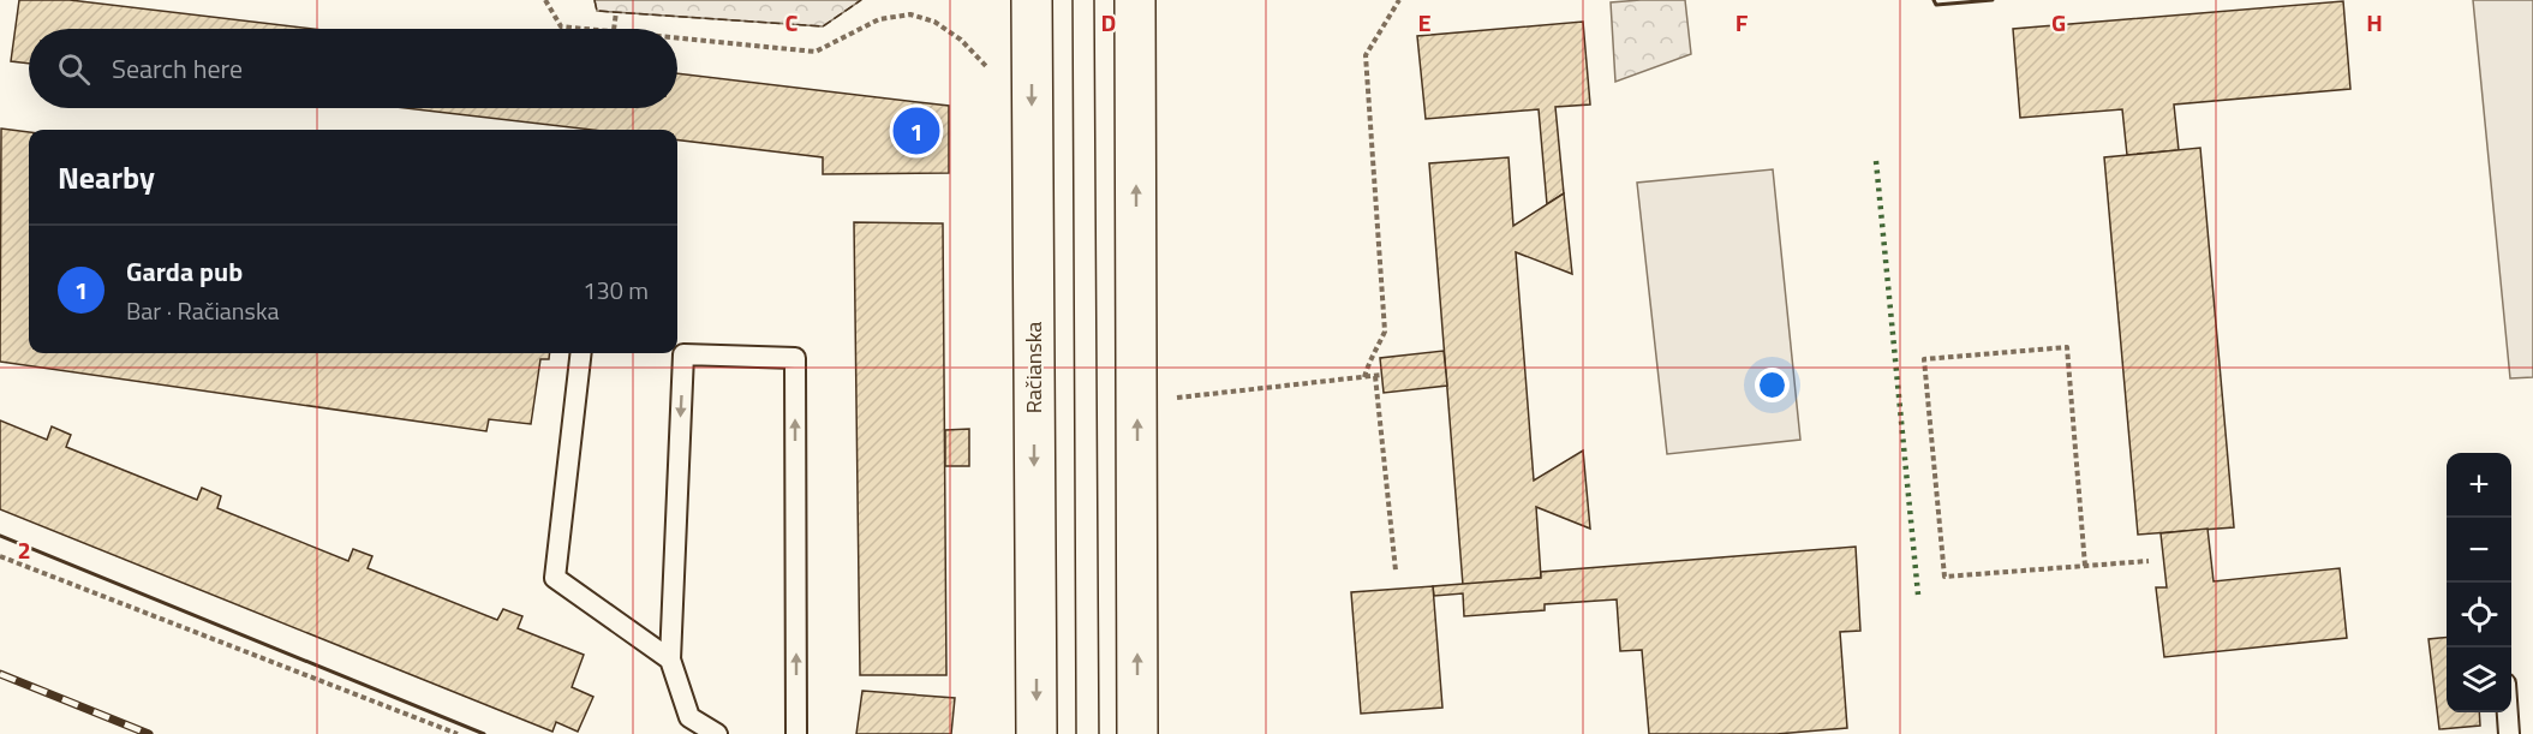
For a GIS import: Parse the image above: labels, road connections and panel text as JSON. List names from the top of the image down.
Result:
{
  "streets": {
    "main road": ["Račianska"]
  },
  "page": {
    "search": "Search here",
    "pins": "1",
    "heading": "Nearby",
    "list": [
      {
        "mark": "1",
        "name": "Garda pub",
        "note": "Bar · Račianska",
        "value": "130 m"
      }
    ],
    "map_buttons": ["+", "−"]
  },
  "grid": {
    "columns": [
      "C",
      "D",
      "E",
      "F",
      "G",
      "H"
    ],
    "rows": ["2"]
  }
}
